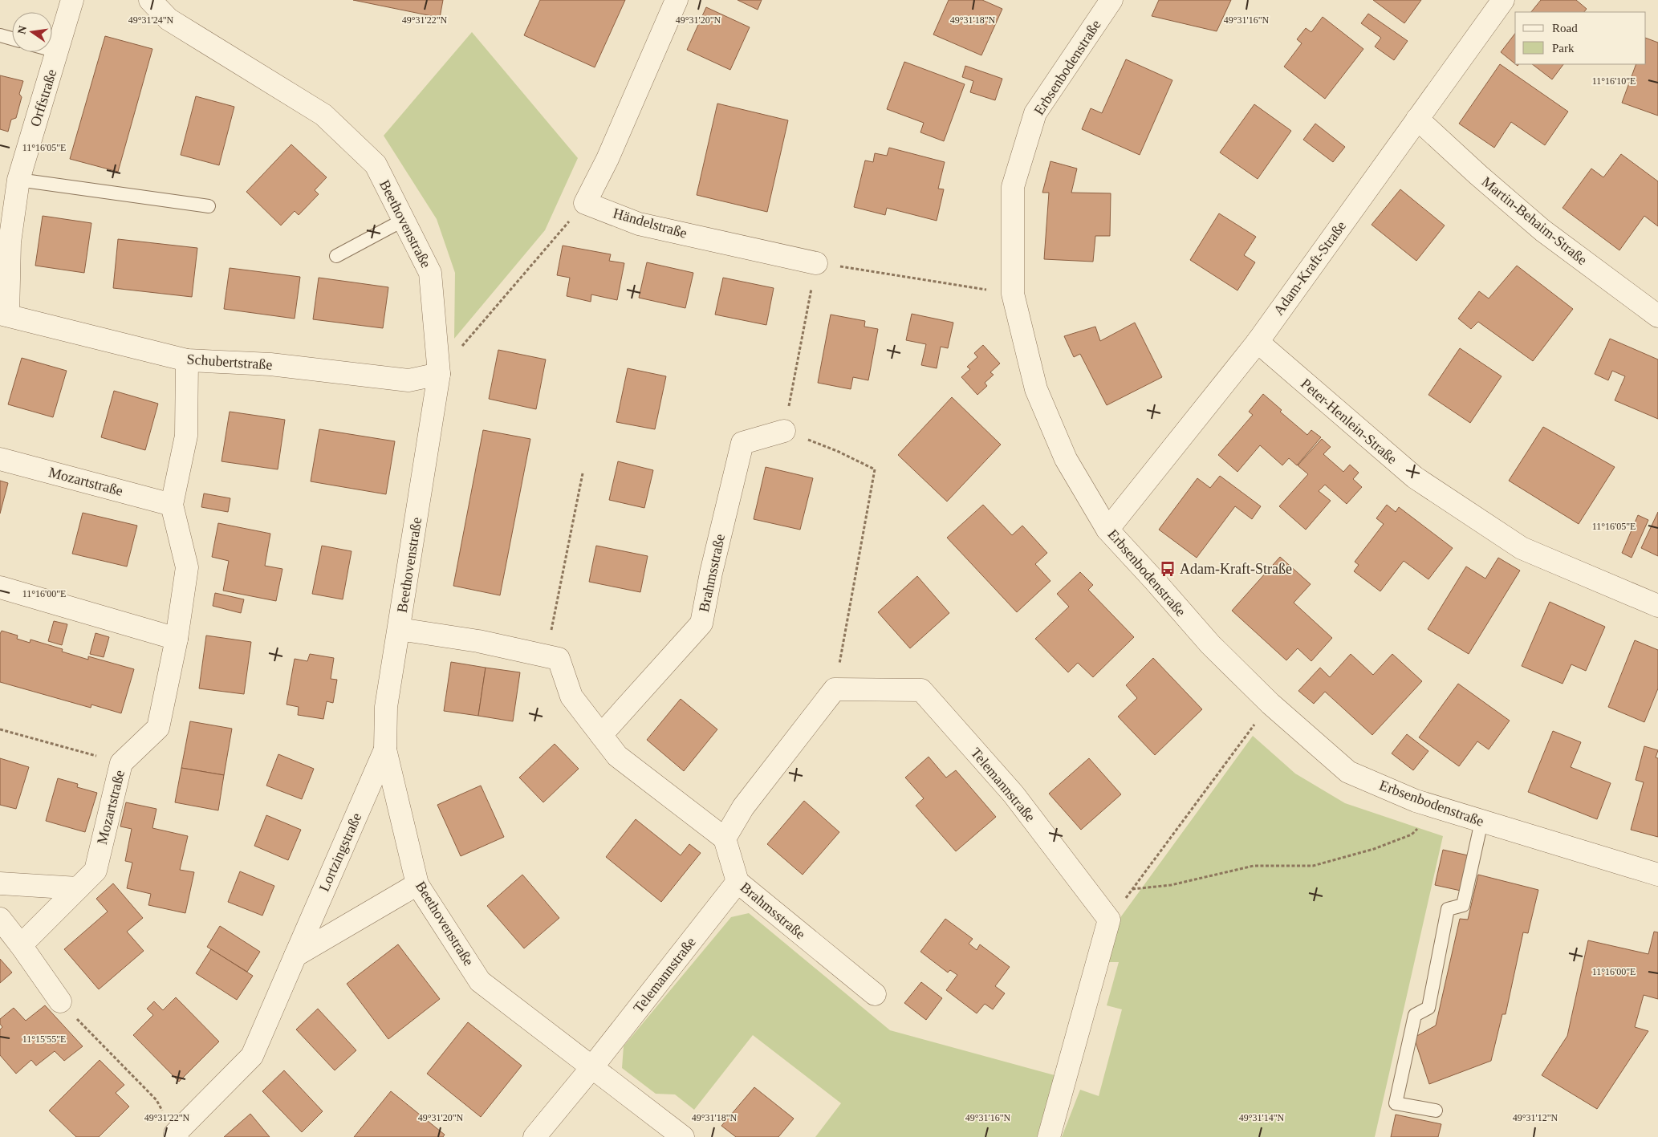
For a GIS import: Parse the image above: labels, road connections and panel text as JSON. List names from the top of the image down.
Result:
{
  "streets": {
    "street": [
      "Erbsenbodenstraße",
      "Orffstraße",
      "Martin-Behaim-Straße",
      "Händelstraße",
      "Beethovenstraße",
      "Adam-Kraft-Straße",
      "Schubertstraße",
      "Peter-Henlein-Straße",
      "Mozartstraße",
      "Brahmsstraße",
      "Telemannstraße",
      "Lortzingstraße"
    ]
  },
  "crossings": [
    ["Erbsenbodenstraße", "Adam-Kraft-Straße"],
    ["Orffstraße", "Schubertstraße"],
    ["Martin-Behaim-Straße", "Adam-Kraft-Straße"],
    ["Beethovenstraße", "Schubertstraße"],
    ["Beethovenstraße", "Telemannstraße"],
    ["Beethovenstraße", "Lortzingstraße"],
    ["Adam-Kraft-Straße", "Peter-Henlein-Straße"],
    ["Schubertstraße", "Mozartstraße"],
    ["Brahmsstraße", "Telemannstraße"]
  ],
  "places": {
    "bus stop": ["Adam-Kraft-Straße"]
  },
  "legend": ["Road", "Park"],
  "north": "left",
  "coordinates": [
    "49°31'24\"N",
    "49°31'22\"N",
    "49°31'20\"N",
    "49°31'18\"N",
    "49°31'16\"N",
    "11°16'10\"E",
    "11°16'05\"E",
    "11°16'00\"E",
    "11°15'55\"E",
    "49°31'14\"N",
    "49°31'12\"N"
  ]
}
